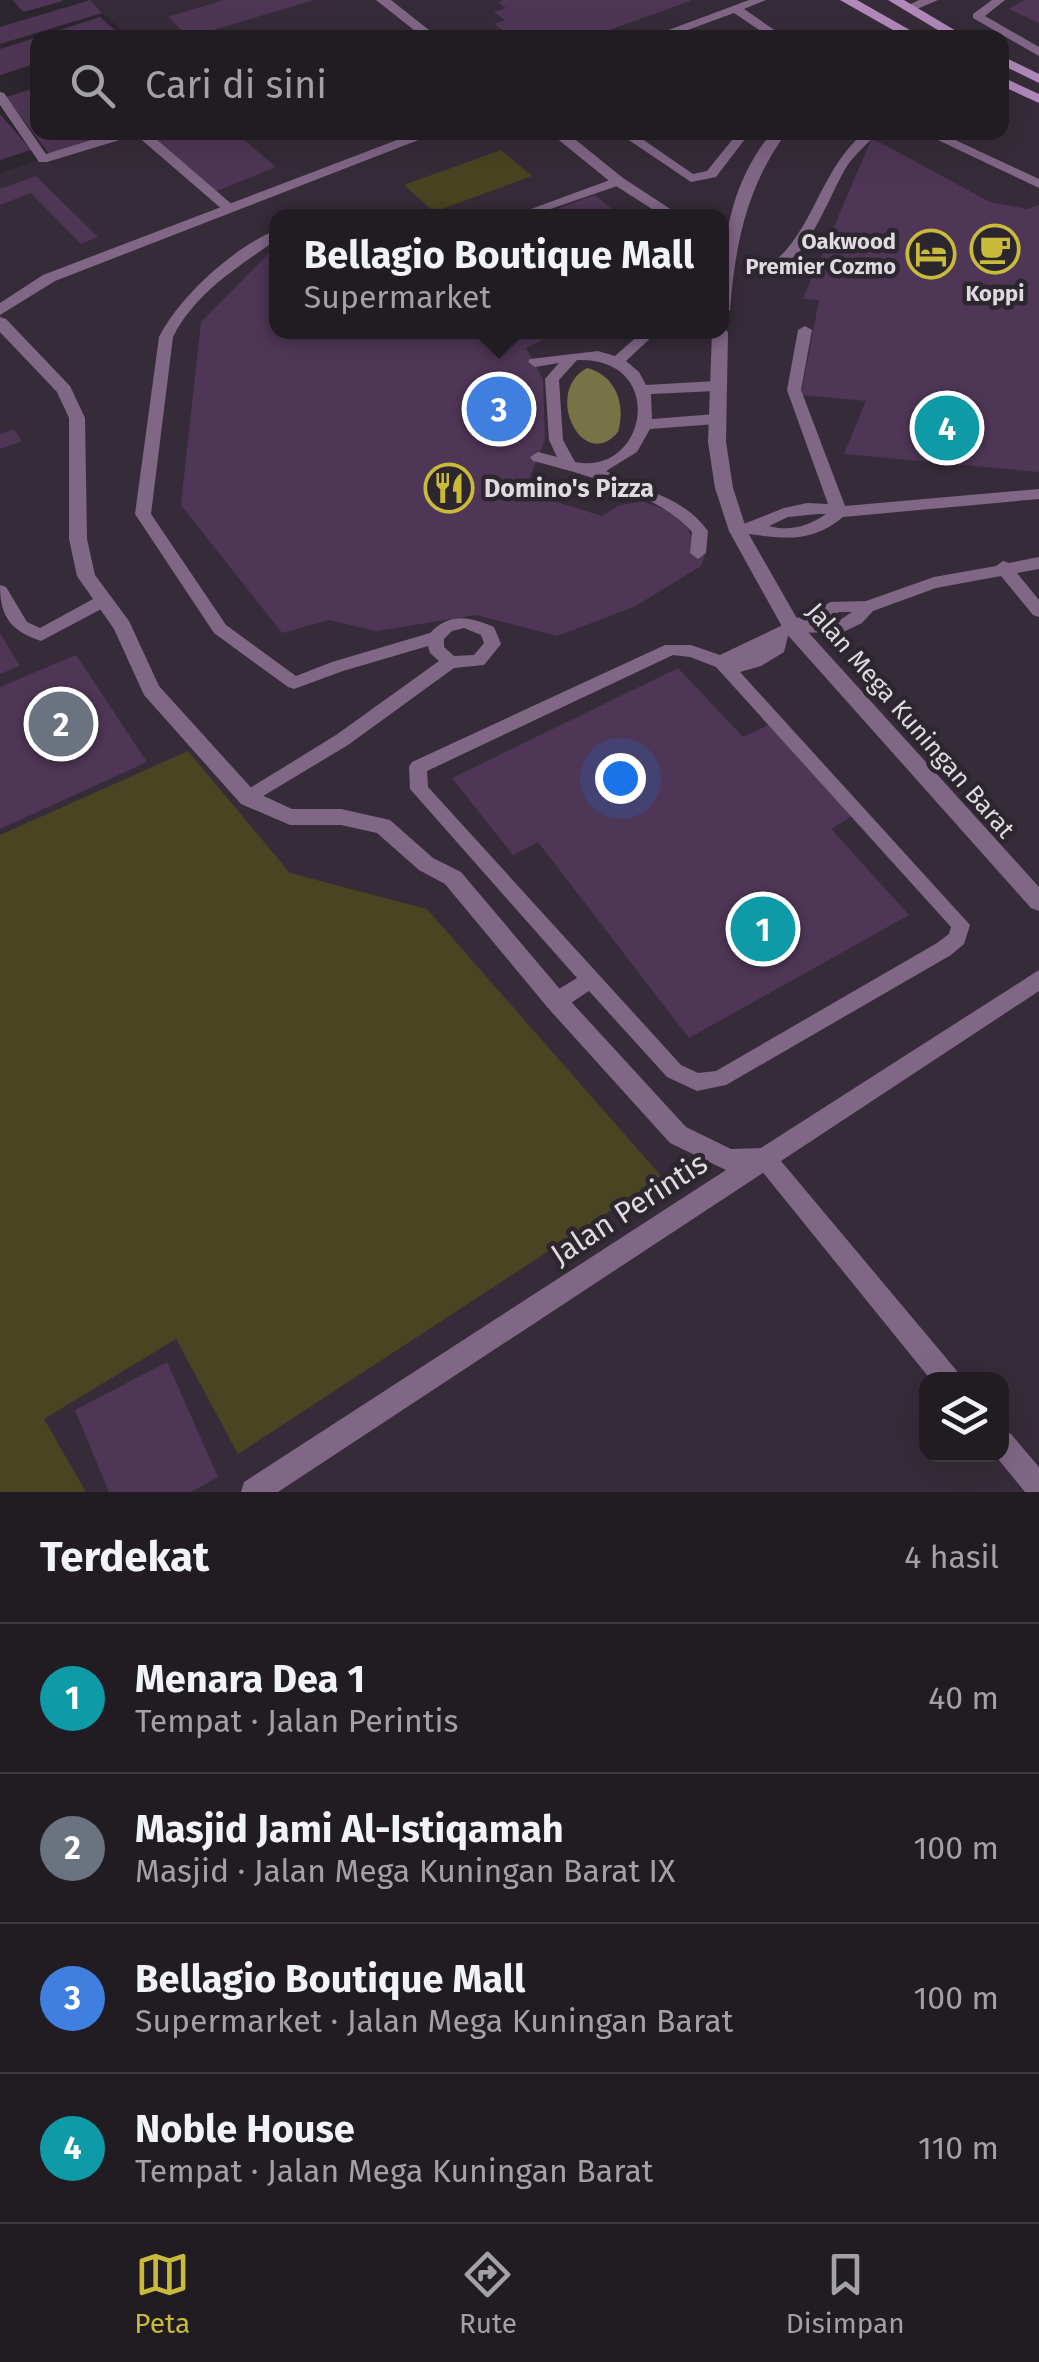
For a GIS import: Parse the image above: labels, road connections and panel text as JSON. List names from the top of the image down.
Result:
{
  "streets": {
    "street": ["Jalan Mega Kuningan Barat", "Jalan Perintis"]
  },
  "places": {
    "cafe": ["Koppi"],
    "hotel": ["Oakwood Premier Cozmo"],
    "restaurant": ["Domino's Pizza"]
  },
  "page": {
    "search": "Cari di sini",
    "popup": ["Bellagio Boutique Mall", "Supermarket"],
    "pins": [
      "3",
      "4",
      "2",
      "1"
    ],
    "heading": ["Terdekat", "4 hasil"],
    "list": [
      {
        "mark": "1",
        "name": "Menara Dea 1",
        "note": "Tempat · Jalan Perintis",
        "value": "40 m"
      },
      {
        "mark": "2",
        "name": "Masjid Jami Al-Istiqamah",
        "note": "Masjid · Jalan Mega Kuningan Barat IX",
        "value": "100 m"
      },
      {
        "mark": "3",
        "name": "Bellagio Boutique Mall",
        "note": "Supermarket · Jalan Mega Kuningan Barat",
        "value": "100 m"
      },
      {
        "mark": "4",
        "name": "Noble House",
        "note": "Tempat · Jalan Mega Kuningan Barat",
        "value": "110 m"
      }
    ],
    "nav": ["Peta", "Rute", "Disimpan"]
  }
}
